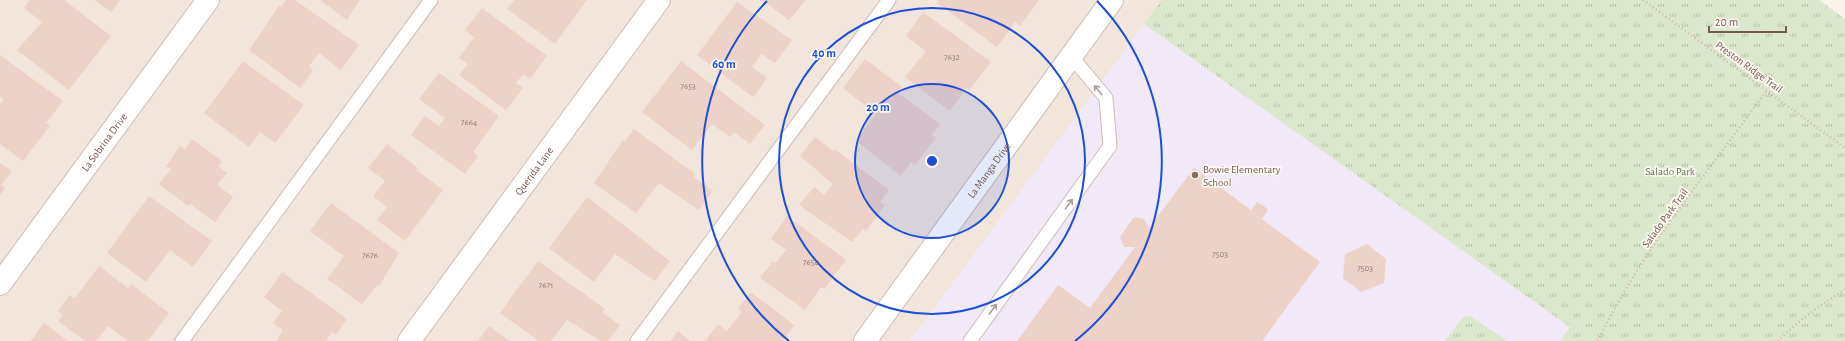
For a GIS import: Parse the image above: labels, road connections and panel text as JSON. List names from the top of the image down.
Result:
{
  "streets": {
    "street": ["La Sobrina Drive", "Querida Lane", "La Manga Drive"],
    "path": ["Preston Ridge Trail", "Salado Park Trail"]
  },
  "crossings": [
    ["Preston Ridge Trail", "Salado Park Trail"]
  ],
  "parks": ["Salado Park"],
  "places": ["Bowie Elementary School"],
  "house_numbers": [
    "7632",
    "7653",
    "7664",
    "7503",
    "7676",
    "7650",
    "7503",
    "7671"
  ],
  "scale_bar": "20 m",
  "rings": ["40 m", "60 m", "20 m"]
}
